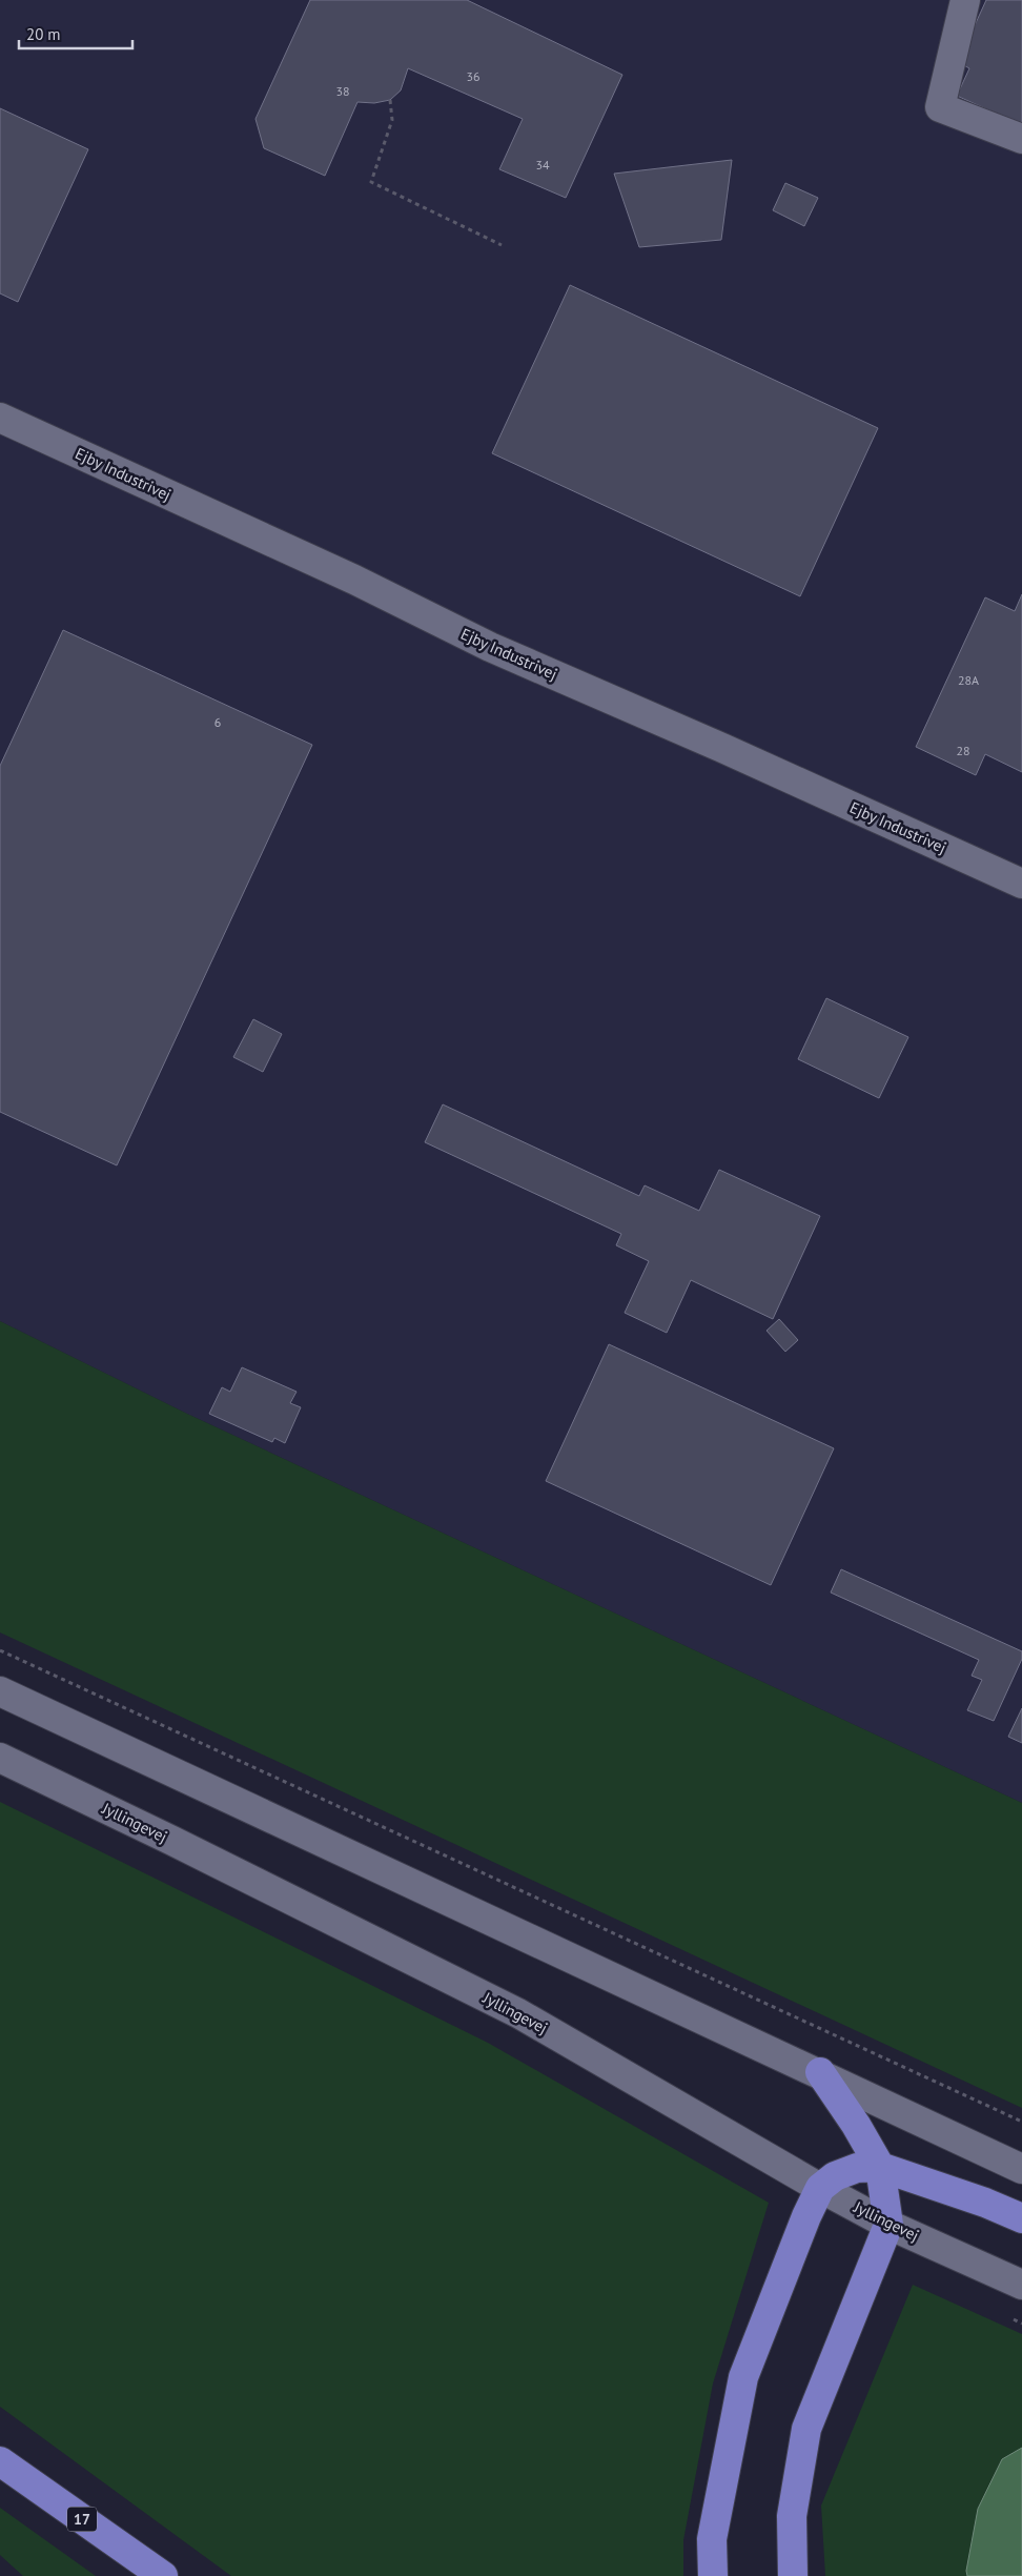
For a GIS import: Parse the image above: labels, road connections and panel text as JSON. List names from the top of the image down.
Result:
{
  "streets": {
    "highway": ["17"],
    "street": ["Ejby Industrivej", "Jyllingevej"]
  },
  "house_numbers": [
    "36",
    "38",
    "34",
    "28A",
    "6",
    "28"
  ],
  "scale_bar": "20 m"
}
